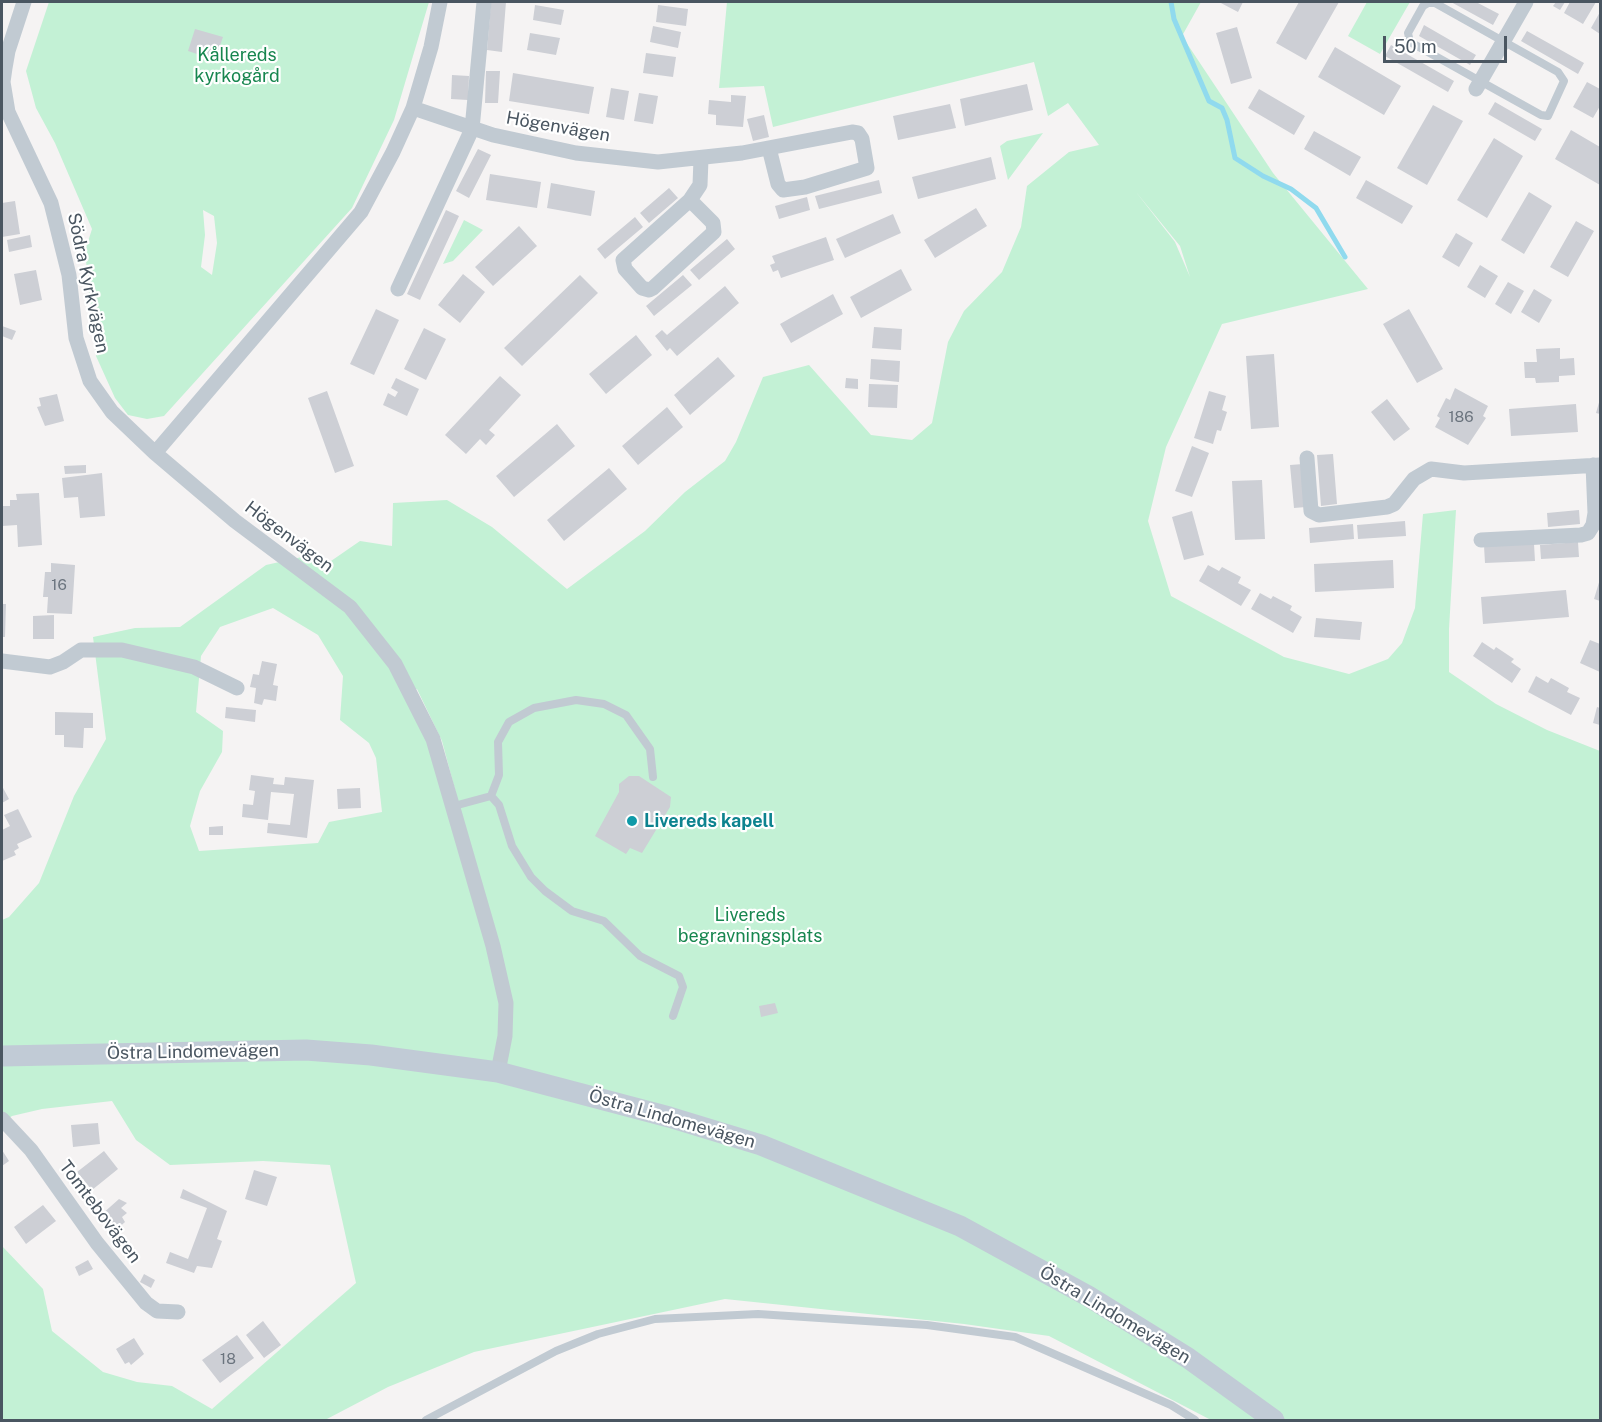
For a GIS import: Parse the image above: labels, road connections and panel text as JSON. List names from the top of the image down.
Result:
{
  "streets": {
    "street": [
      "Högenvägen",
      "Södra Kyrkvägen",
      "Östra Lindomevägen",
      "Tomtebovägen"
    ]
  },
  "crossings": [
    ["Högenvägen", "Södra Kyrkvägen"],
    ["Högenvägen", "Östra Lindomevägen"]
  ],
  "parks": ["Kållereds kyrkogård", "Livereds begravningsplats"],
  "places": ["Livereds kapell"],
  "house_numbers": ["186", "16", "18"],
  "scale_bar": "50 m"
}
